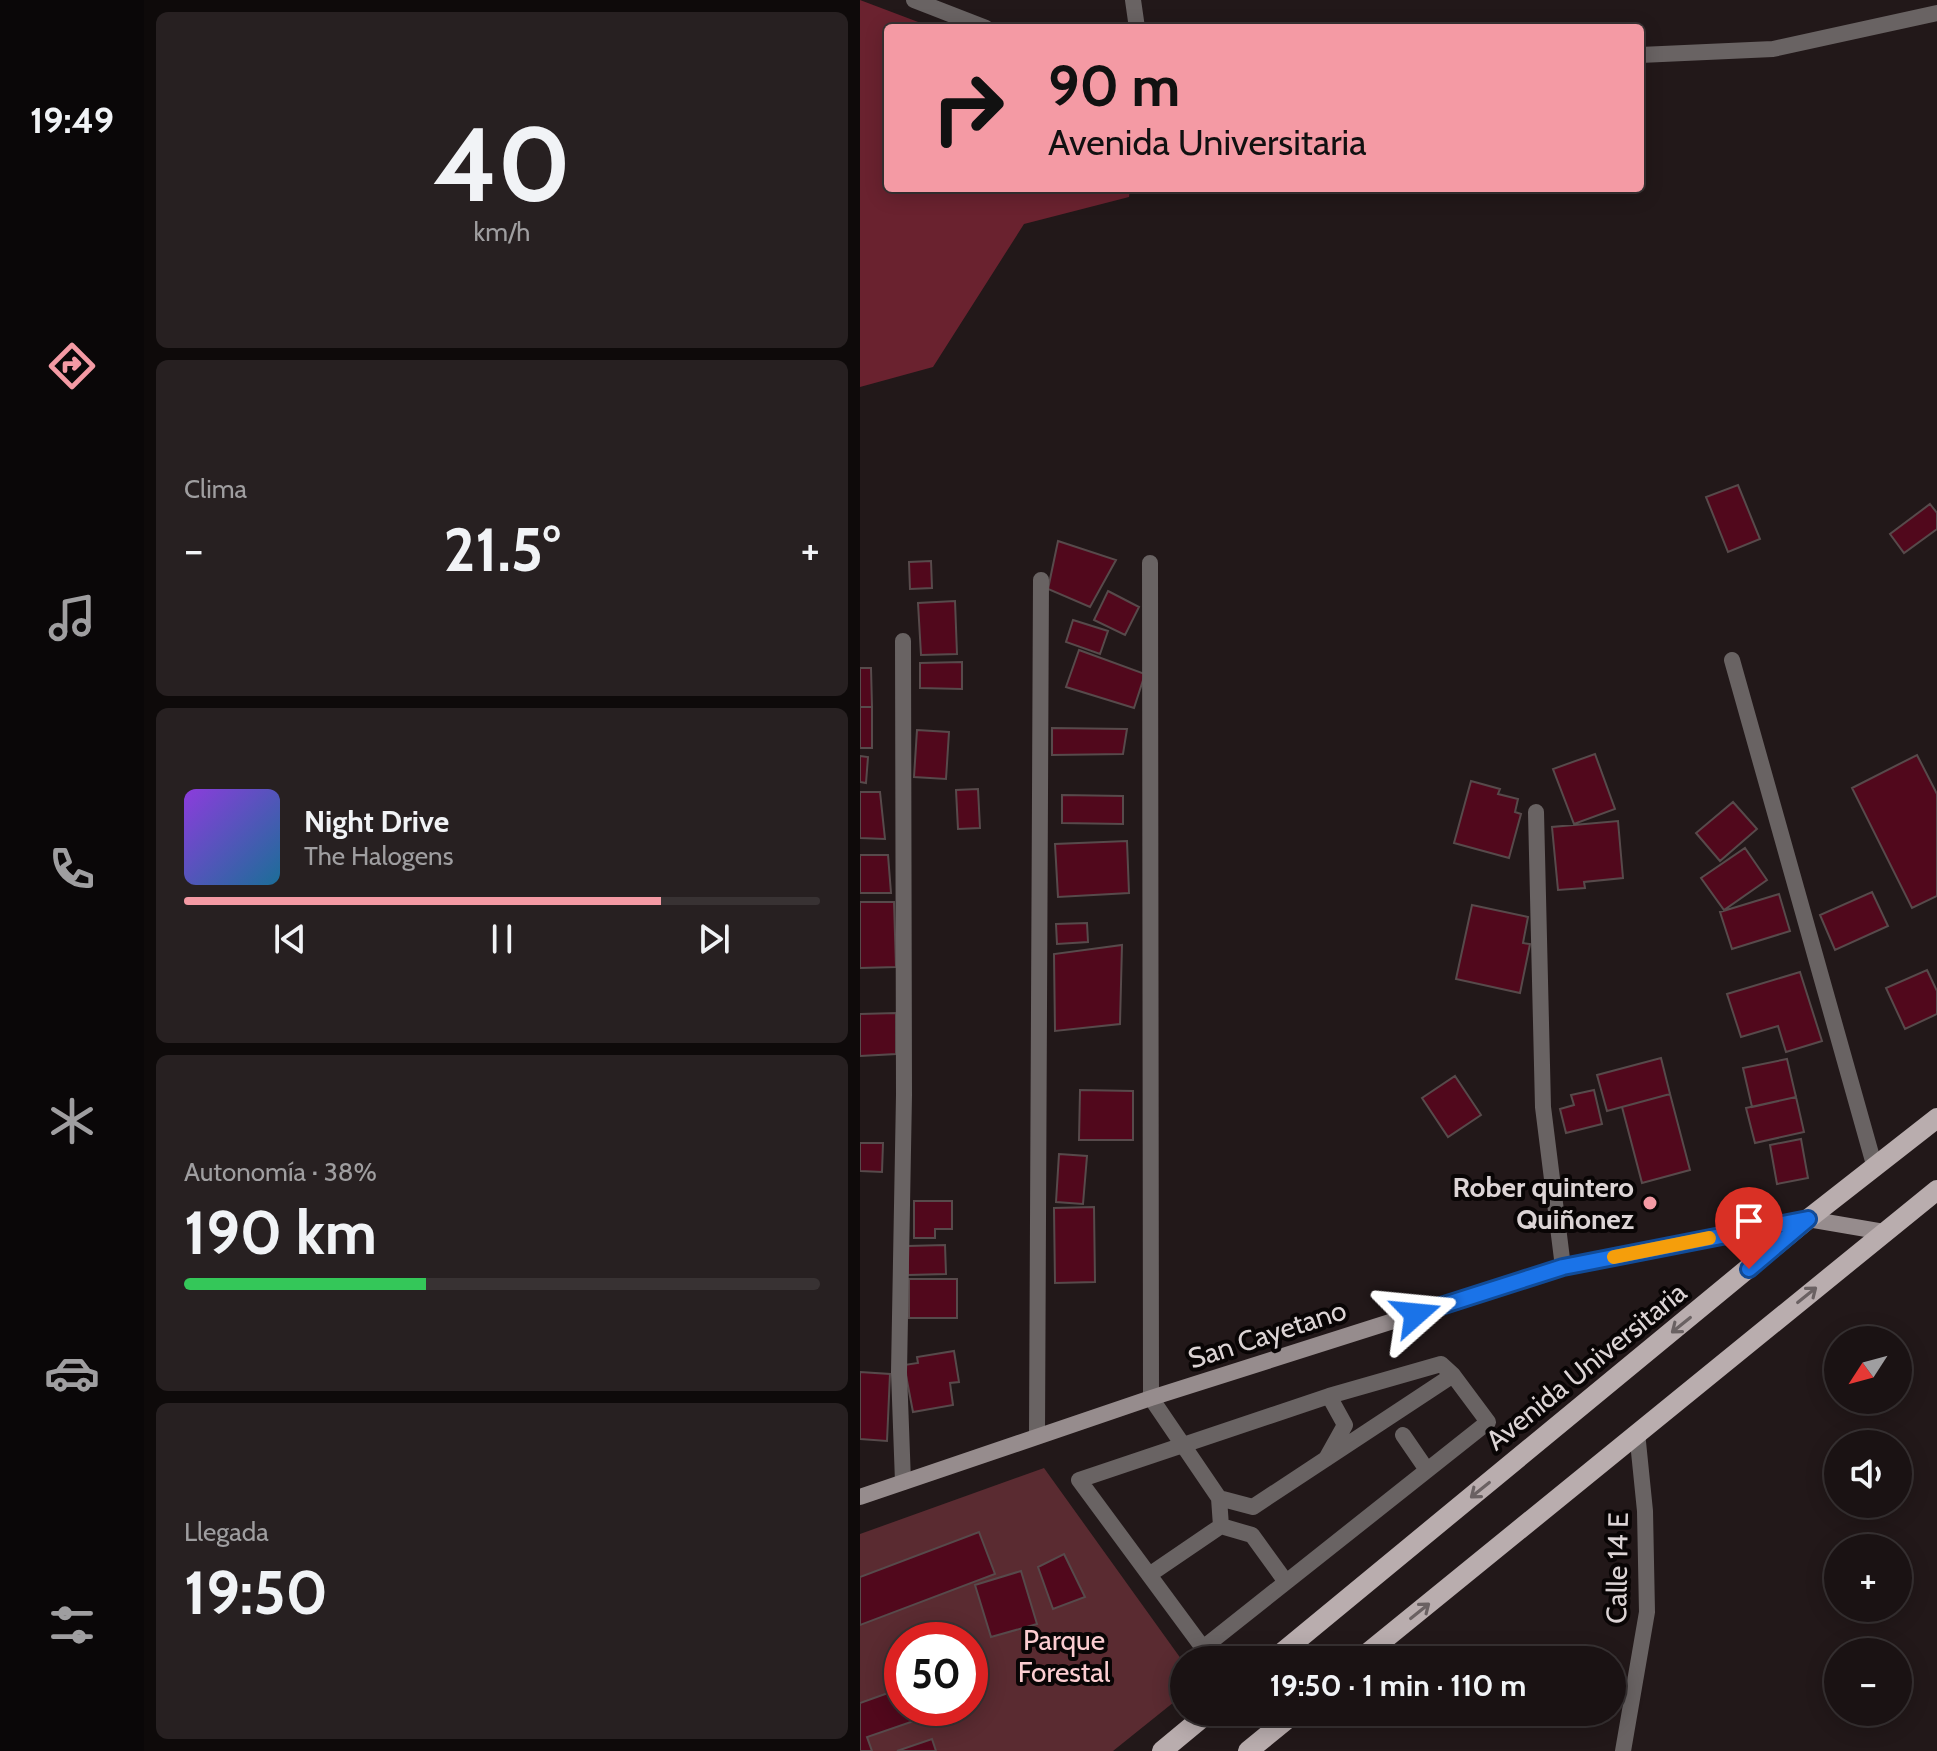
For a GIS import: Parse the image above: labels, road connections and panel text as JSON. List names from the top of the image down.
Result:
{
  "streets": {
    "main road": ["San Cayetano", "Avenida Universitaria"],
    "street": ["Calle 14 E"]
  },
  "crossings": [
    ["San Cayetano", "Avenida Universitaria"]
  ],
  "parks": ["Parque Forestal"],
  "places": ["Rober quintero Quiñonez"],
  "north": "bottom left",
  "page": {
    "tabs": "19:49",
    "tile": [
      ["40", "km/h"],
      "Clima",
      ["Autonomía · 38%", "190 km"],
      ["Llegada", "19:50"]
    ],
    "turn": ["90 m", "Avenida Universitaria"],
    "heat": ["−", "21.5°", "+"],
    "song": ["Night Drive", "The Halogens"],
    "map_buttons": ["+", "−"],
    "limit": "50",
    "trip": "19:50 · 1 min · 110 m"
  }
}
